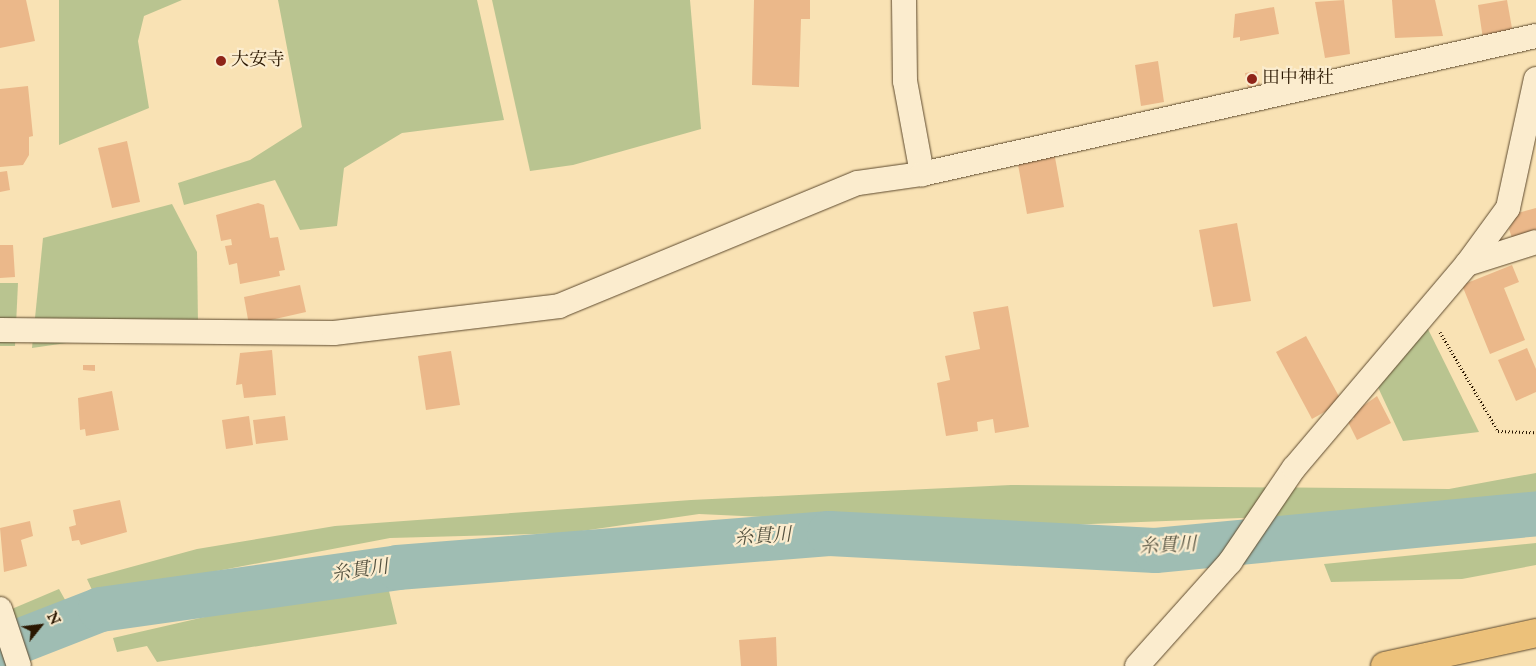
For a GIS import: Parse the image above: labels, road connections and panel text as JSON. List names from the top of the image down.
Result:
{
  "water": ["糸貫川"],
  "places": ["大安寺", "田中神社"],
  "north": "top right"
}
